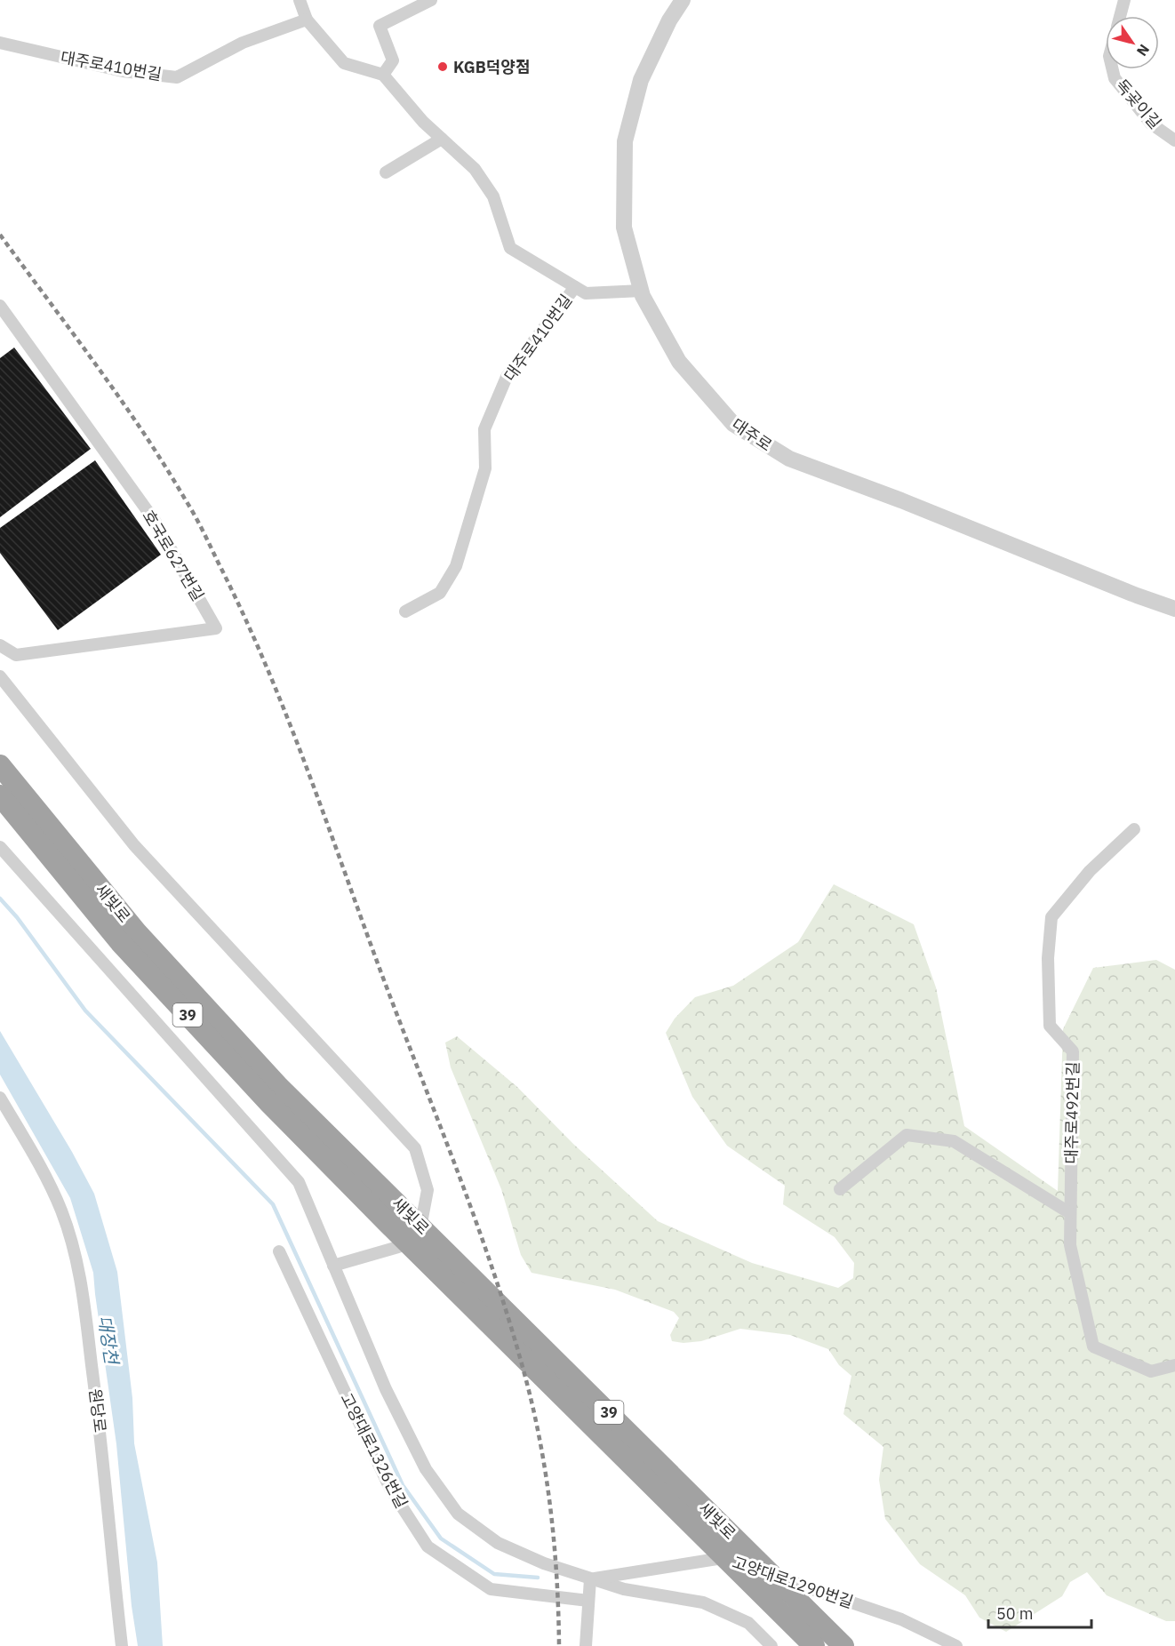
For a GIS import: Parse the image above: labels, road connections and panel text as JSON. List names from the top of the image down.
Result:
{
  "streets": {
    "highway": ["새빛로", "39"],
    "street": [
      "대주로410번길",
      "독곶이길",
      "대주로",
      "호국로627번길",
      "대주로492번길",
      "원당로",
      "고양대로1326번길",
      "고양대로1290번길"
    ]
  },
  "crossings": [
    ["대주로410번길", "대주로"]
  ],
  "water": ["대장천"],
  "places": ["KGB덕양점"],
  "scale_bar": "50 m",
  "north": "bottom right"
}
